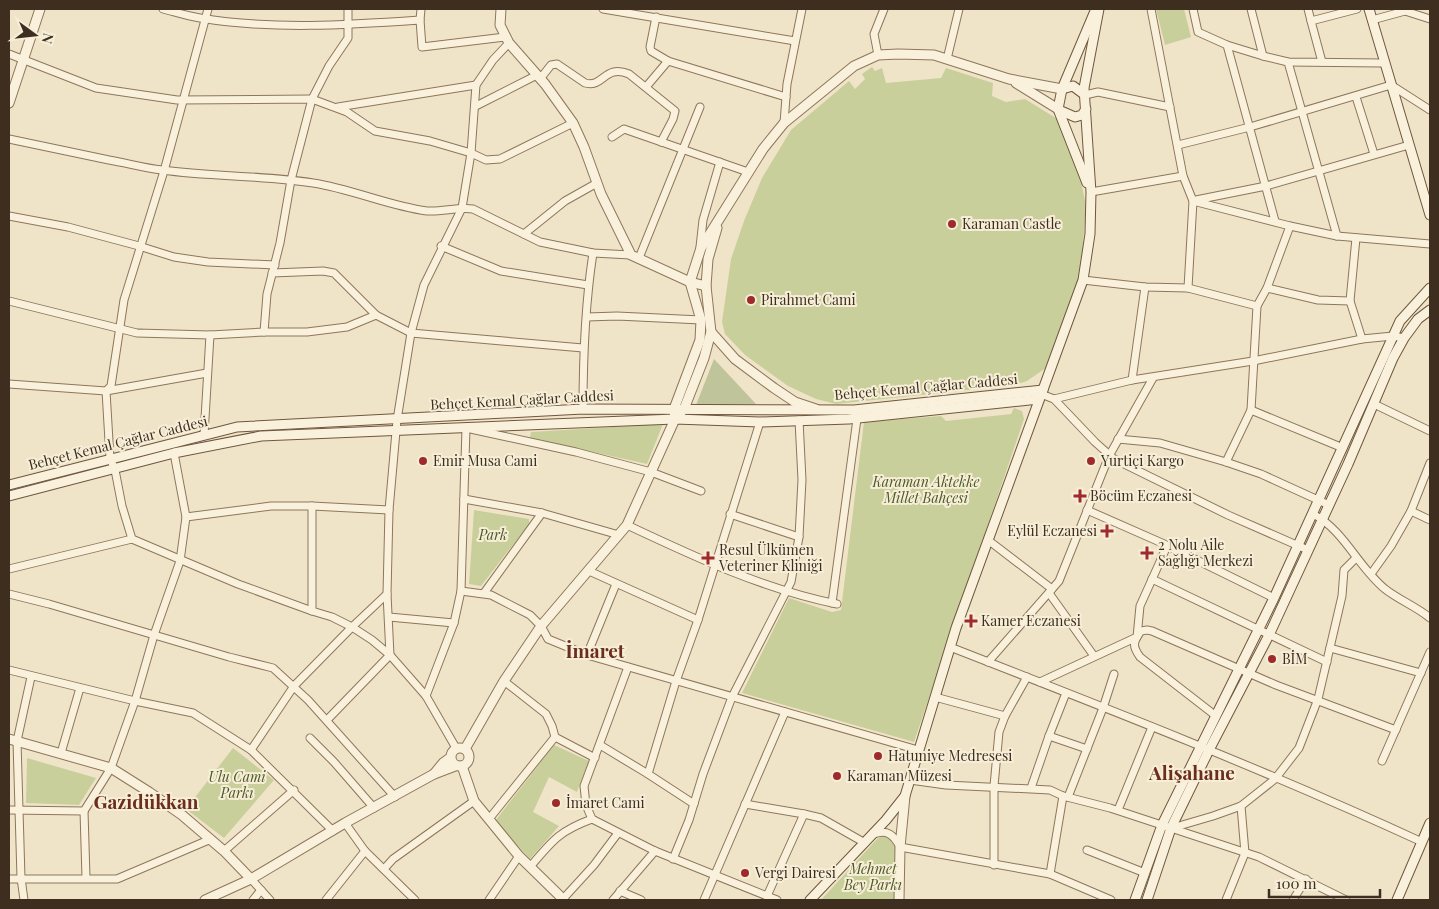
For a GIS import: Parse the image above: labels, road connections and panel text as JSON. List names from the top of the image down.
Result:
{
  "streets": {
    "main road": ["Behçet Kemal Çağlar Caddesi"]
  },
  "districts": ["İmaret", "Alişahane", "Gazidükkan"],
  "parks": [
    "Karaman Aktekke Millet Bahçesi",
    "Park",
    "Ulu Cami Parkı",
    "Mehmet Bey Parkı"
  ],
  "places": {
    "other": [
      "Karaman Castle",
      "Pirahmet Cami",
      "Emir Musa Cami",
      "Yurtiçi Kargo",
      "BİM",
      "Hatuniye Medresesi",
      "Karaman Müzesi",
      "İmaret Cami",
      "Vergi Dairesi"
    ],
    "health": [
      "Böcüm Eczanesi",
      "Eylül Eczanesi",
      "2 Nolu Aile Sağlığı Merkezi",
      "Resul Ülkümen Veteriner Kliniği",
      "Kamer Eczanesi"
    ]
  },
  "scale_bar": "100 m",
  "north": "right"
}
